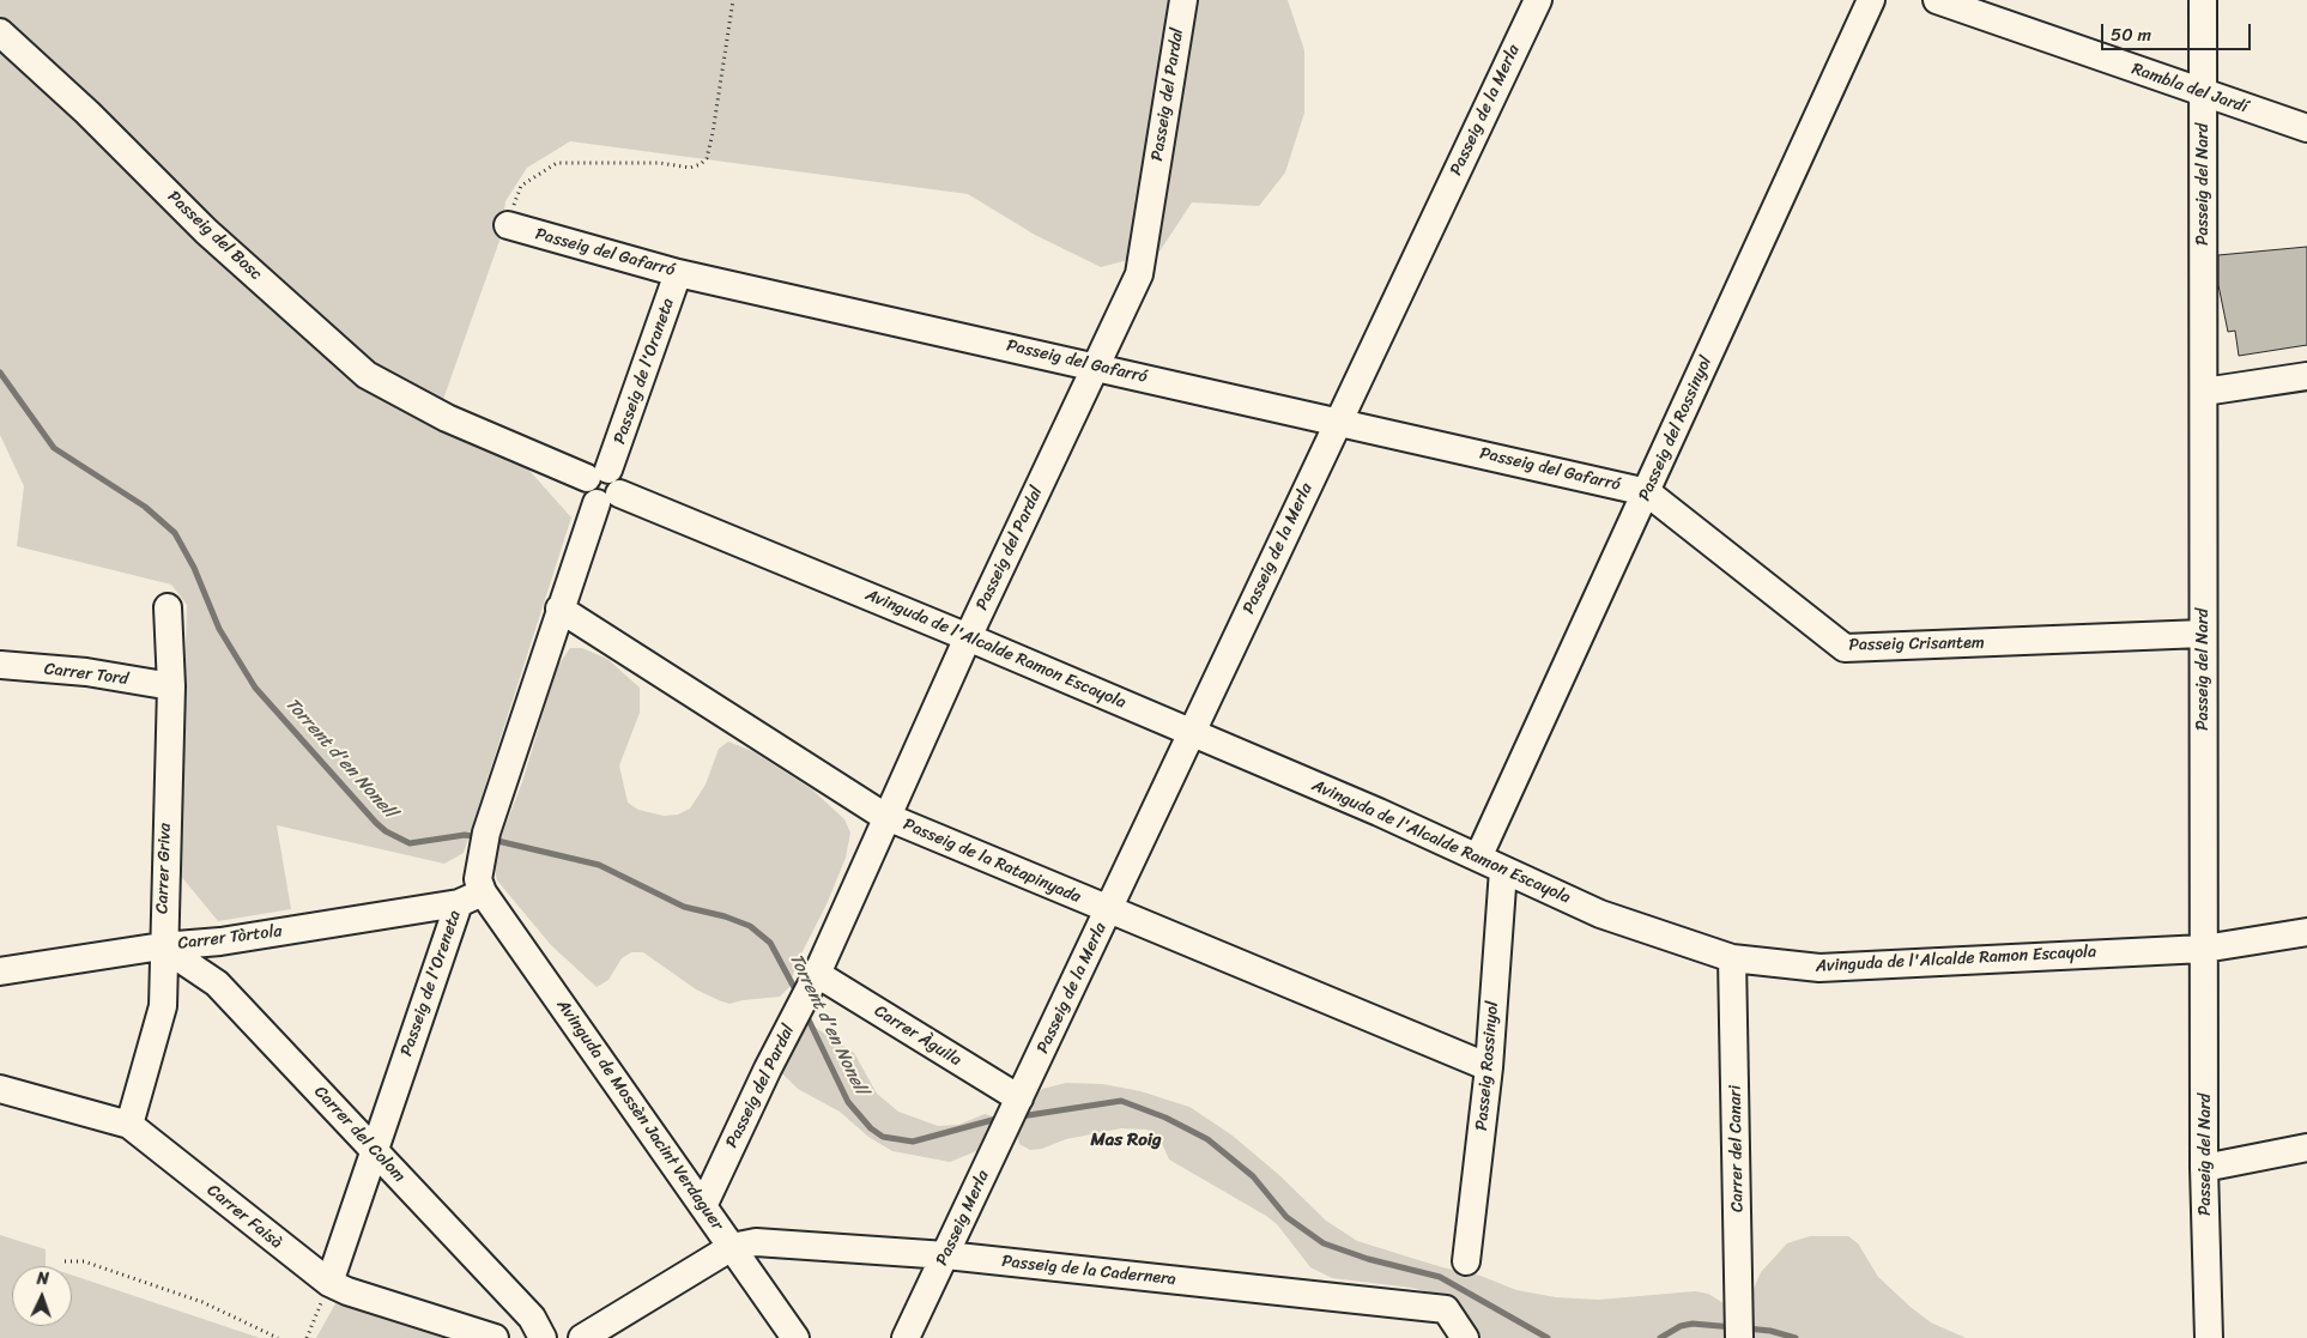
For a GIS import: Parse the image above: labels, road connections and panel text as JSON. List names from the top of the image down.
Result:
{
  "streets": {
    "street": [
      "Rambla del Jardí",
      "Passeig del Pardal",
      "Passeig de la Merla",
      "Passeig del Nard",
      "Passeig del Bosc",
      "Passeig del Gafarró",
      "Passeig de l'Oraneta",
      "Passeig del Rossinyol",
      "Passeig Crisantem",
      "Avinguda de l'Alcalde Ramon Escayola",
      "Carrer Tord",
      "Passeig de la Ratapinyada",
      "Carrer Griva",
      "Carrer Tòrtola",
      "Passeig de l'Oreneta",
      "Carrer Àguila",
      "Passeig Rossinyol",
      "Avinguda de Mossèn Jacint Verdaguer",
      "Carrer del Colom",
      "Carrer del Canari",
      "Carrer Faisà",
      "Passeig Merla",
      "Passeig de la Cadernera"
    ]
  },
  "crossings": [
    ["Rambla del Jardí", "Passeig del Nard"],
    ["Passeig del Pardal", "Passeig del Gafarró"],
    ["Passeig del Pardal", "Avinguda de l'Alcalde Ramon Escayola"],
    ["Passeig del Pardal", "Passeig de la Ratapinyada"],
    ["Passeig del Pardal", "Carrer Àguila"],
    ["Passeig del Pardal", "Avinguda de Mossèn Jacint Verdaguer"],
    ["Passeig de la Merla", "Passeig del Gafarró"],
    ["Passeig de la Merla", "Avinguda de l'Alcalde Ramon Escayola"],
    ["Passeig de la Merla", "Passeig de la Ratapinyada"],
    ["Passeig de la Merla", "Carrer Àguila"],
    ["Passeig de la Merla", "Passeig Merla"],
    ["Passeig del Nard", "Passeig Crisantem"],
    ["Passeig del Nard", "Avinguda de l'Alcalde Ramon Escayola"],
    ["Passeig del Bosc", "Avinguda de l'Alcalde Ramon Escayola"],
    ["Passeig del Gafarró", "Passeig de l'Oraneta"],
    ["Passeig del Gafarró", "Passeig del Rossinyol"],
    ["Passeig del Gafarró", "Passeig Crisantem"],
    ["Passeig de l'Oraneta", "Avinguda de l'Alcalde Ramon Escayola"],
    ["Passeig de l'Oraneta", "Passeig de l'Oreneta"],
    ["Passeig del Rossinyol", "Passeig Crisantem"],
    ["Passeig del Rossinyol", "Avinguda de l'Alcalde Ramon Escayola"],
    ["Avinguda de l'Alcalde Ramon Escayola", "Passeig de l'Oreneta"],
    ["Avinguda de l'Alcalde Ramon Escayola", "Passeig Rossinyol"],
    ["Avinguda de l'Alcalde Ramon Escayola", "Carrer del Canari"],
    ["Carrer Tord", "Carrer Griva"],
    ["Passeig de la Ratapinyada", "Passeig de l'Oreneta"],
    ["Passeig de la Ratapinyada", "Passeig Rossinyol"],
    ["Carrer Griva", "Carrer Tòrtola"],
    ["Carrer Griva", "Carrer del Colom"],
    ["Carrer Griva", "Carrer Faisà"],
    ["Carrer Tòrtola", "Passeig de l'Oreneta"],
    ["Carrer Tòrtola", "Avinguda de Mossèn Jacint Verdaguer"],
    ["Carrer Tòrtola", "Carrer del Colom"],
    ["Passeig de l'Oreneta", "Avinguda de Mossèn Jacint Verdaguer"],
    ["Passeig de l'Oreneta", "Carrer del Colom"],
    ["Passeig de l'Oreneta", "Carrer Faisà"],
    ["Carrer Àguila", "Passeig Merla"],
    ["Avinguda de Mossèn Jacint Verdaguer", "Passeig de la Cadernera"],
    ["Passeig Merla", "Passeig de la Cadernera"]
  ],
  "districts": ["Mas Roig"],
  "water": ["Torrent d'en Nonell"],
  "scale_bar": "50 m",
  "north": "top"
}
